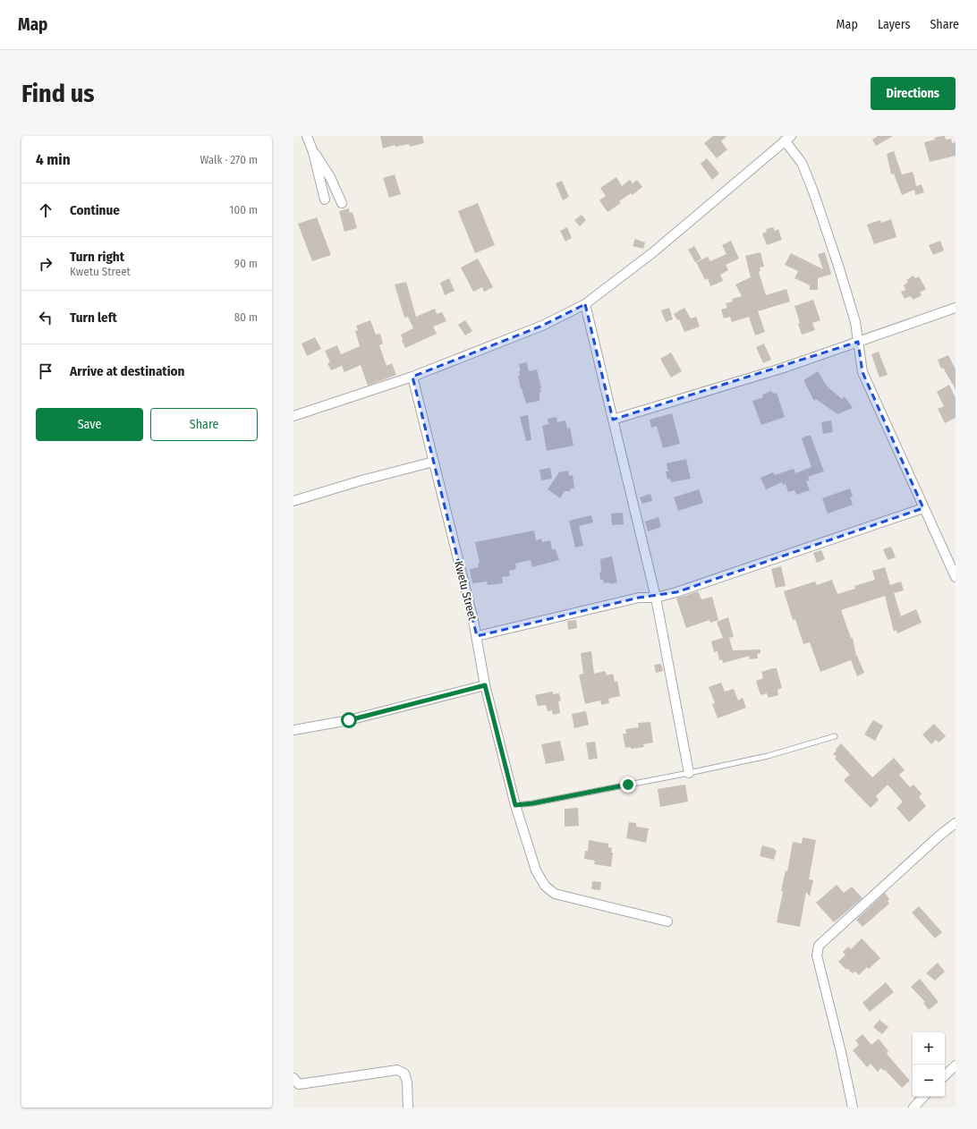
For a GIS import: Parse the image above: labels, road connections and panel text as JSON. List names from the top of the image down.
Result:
{
  "streets": {
    "street": ["Kwetu Street"]
  },
  "page": {
    "header": "Map",
    "nav": ["Map", "Layers", "Share"],
    "buttons": [
      "Directions",
      ["Save", "Share"]
    ],
    "title": "Find us",
    "heading": ["4 min", "Walk · 270 m"],
    "list": [
      ["Continue", "100 m"],
      ["Turn right", "Kwetu Street", "90 m"],
      ["Turn left", "80 m"],
      "Arrive at destination"
    ],
    "map_buttons": ["+", "−"]
  }
}
